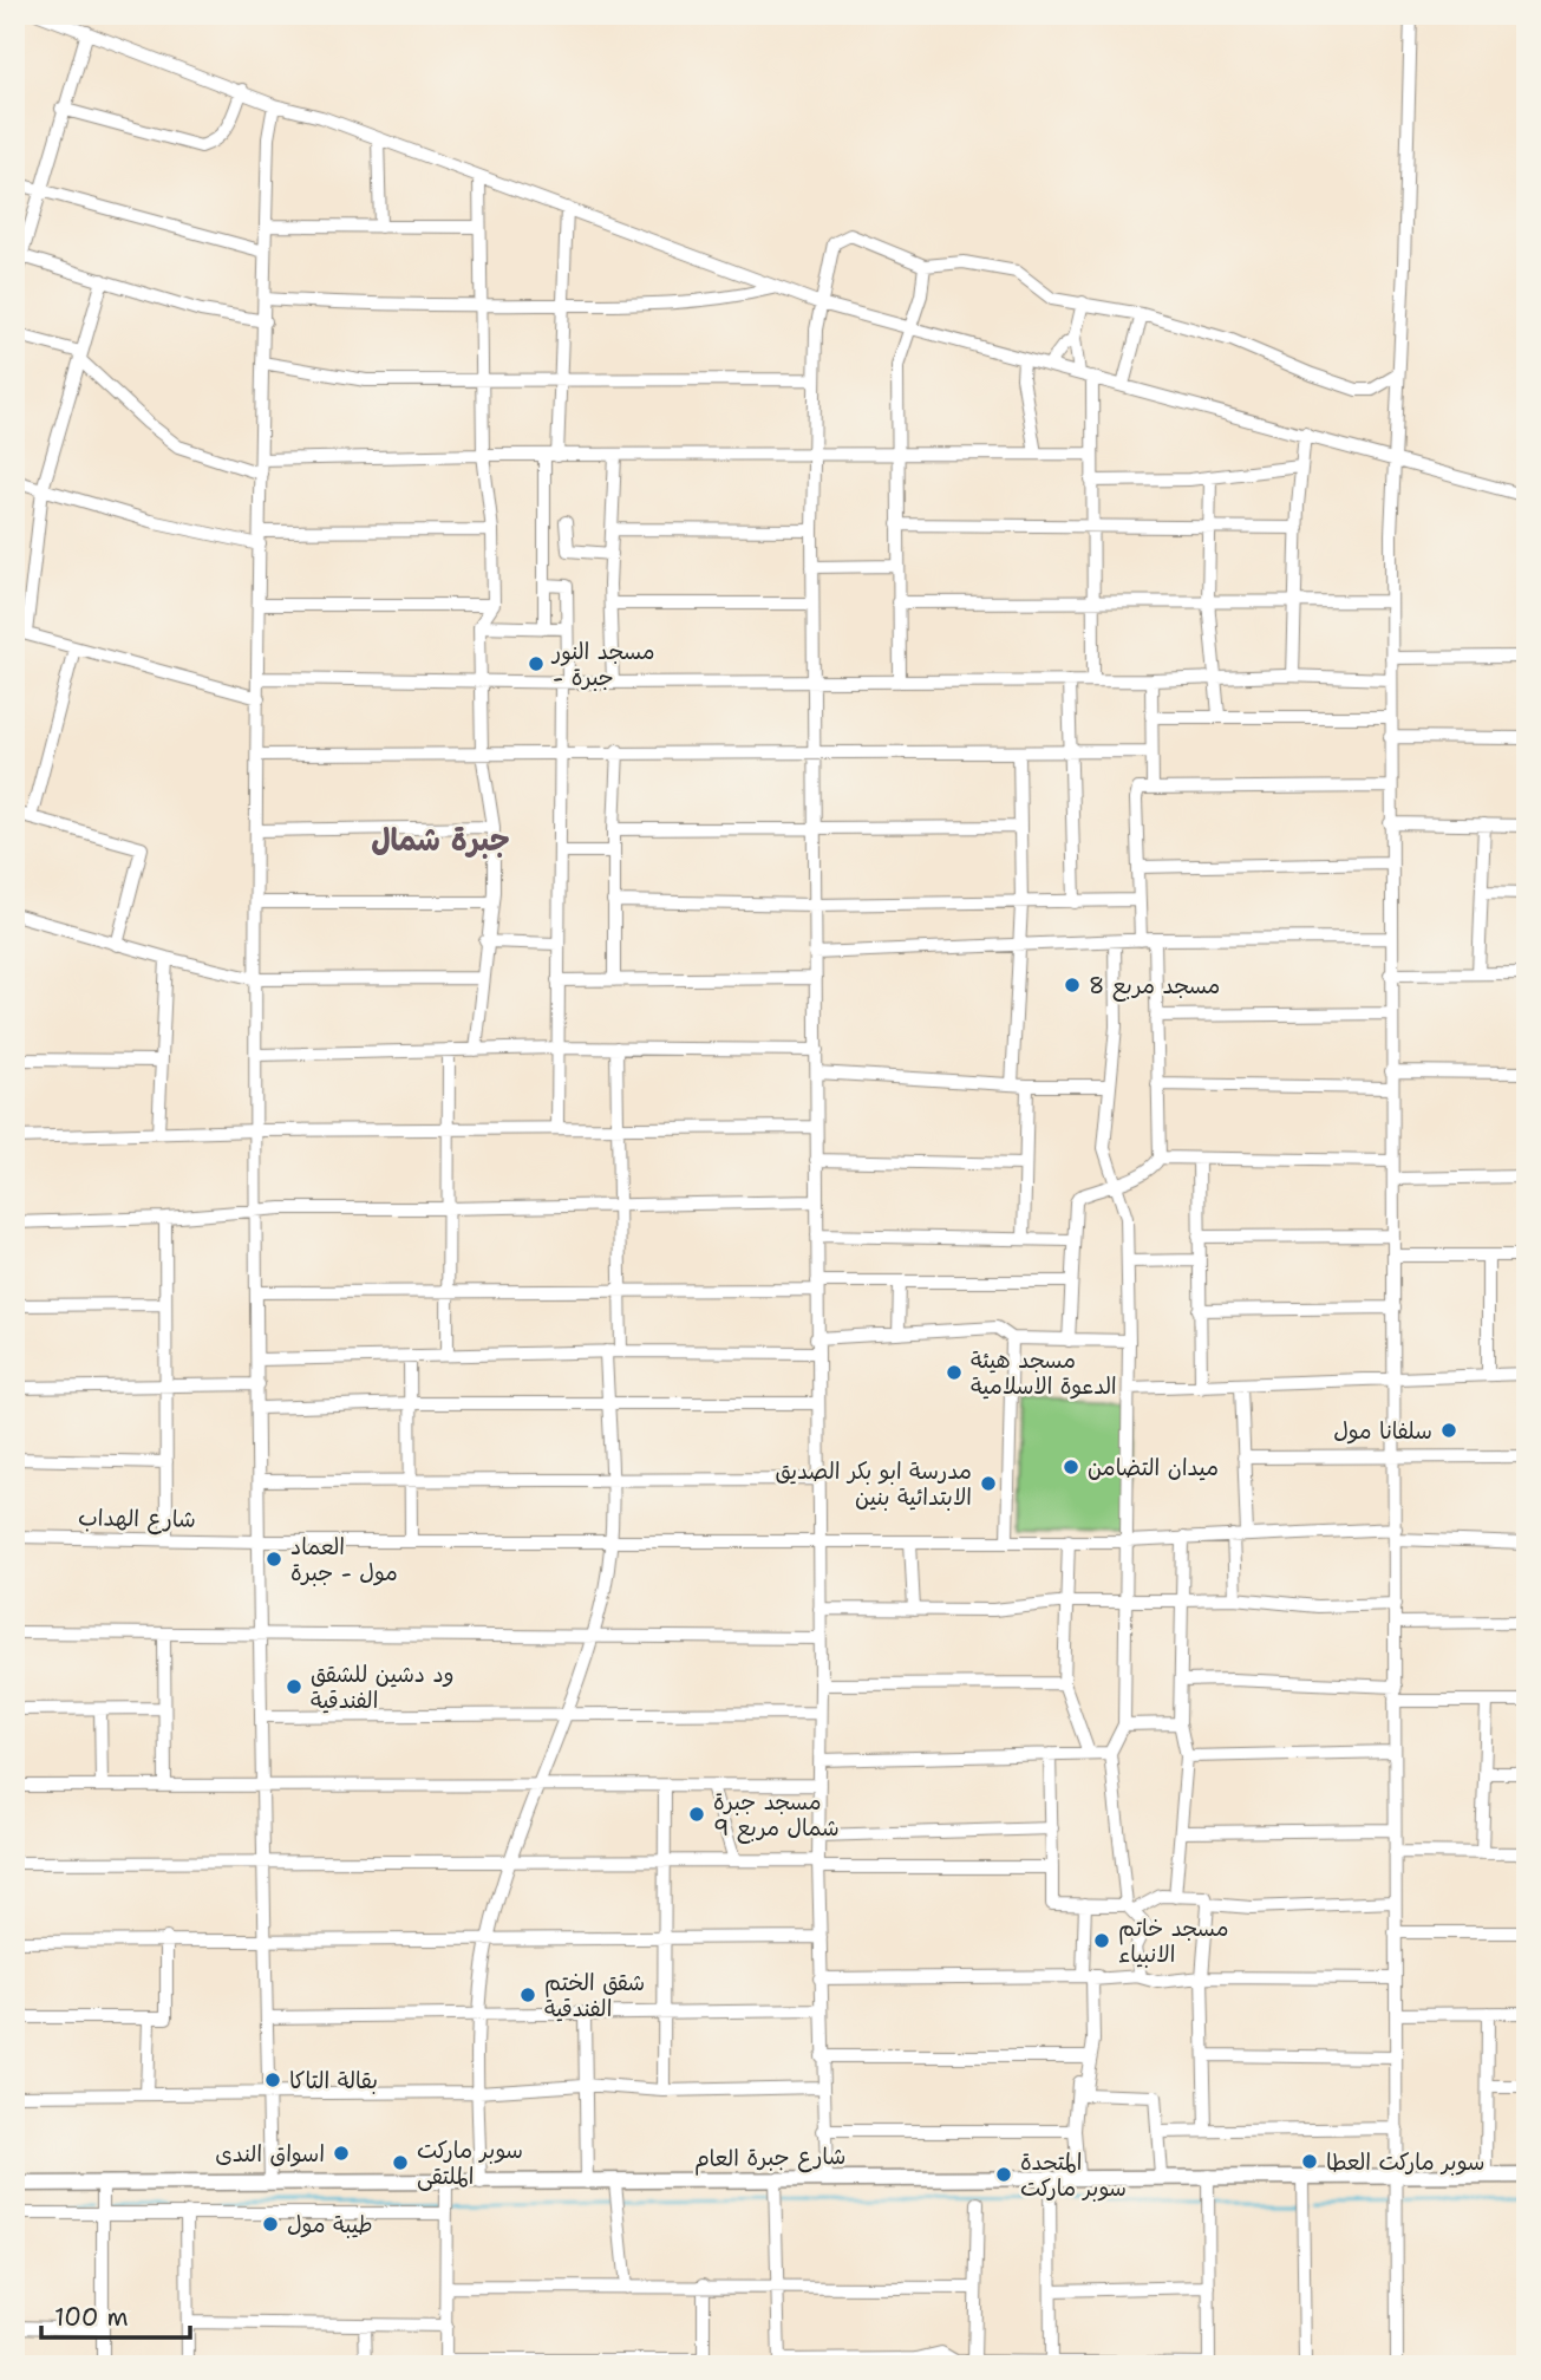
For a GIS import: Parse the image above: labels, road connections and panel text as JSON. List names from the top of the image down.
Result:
{
  "streets": {
    "main road": ["شارع جبرة العام"],
    "street": ["شارع الهداب"]
  },
  "districts": ["جبرة شمال"],
  "places": [
    "مسجد النور - جبرة",
    "مسجد مربع 8",
    "مسجد هيئة الدعوة الاسلامية",
    "سلفانا مول",
    "ميدان التضامن",
    "مدرسة ابو بكر الصديق الابتدائية بنين",
    "العماد مول - جبرة",
    "ود دشين للشقق الفندقية",
    "مسجد جبرة شمال مربع 9",
    "مسجد خاتم الانبياء",
    "شقق الختم الفندقية",
    "بقالة التاكا",
    "اسواق الندى",
    "سوبر ماركت العطا",
    "سوبر ماركت الملتقى",
    "المتحدة سوبر ماركت",
    "طيبة مول"
  ],
  "scale_bar": "100 m"
}
